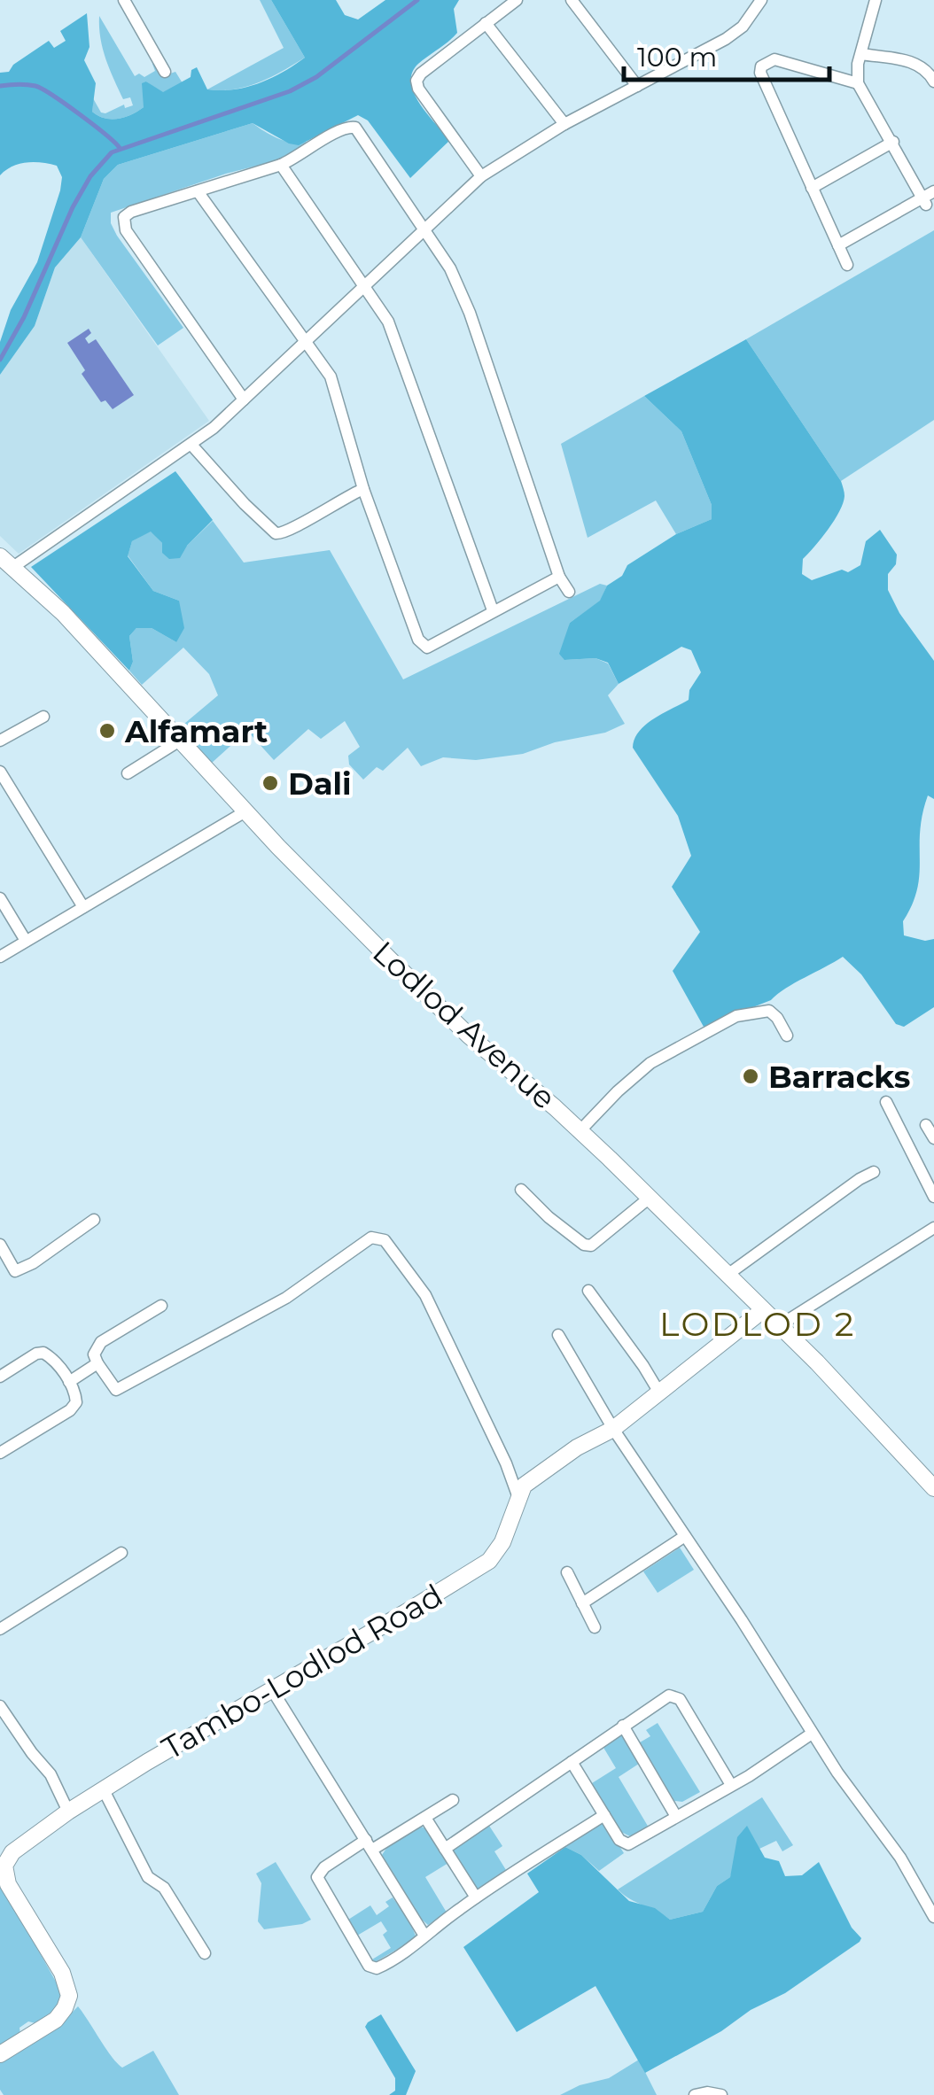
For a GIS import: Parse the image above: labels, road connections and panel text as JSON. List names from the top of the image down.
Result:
{
  "streets": {
    "main road": ["Lodlod Avenue", "Tambo-Lodlod Road"]
  },
  "districts": ["LODLOD 2"],
  "places": ["Alfamart", "Dali", "Barracks"],
  "scale_bar": "100 m"
}
